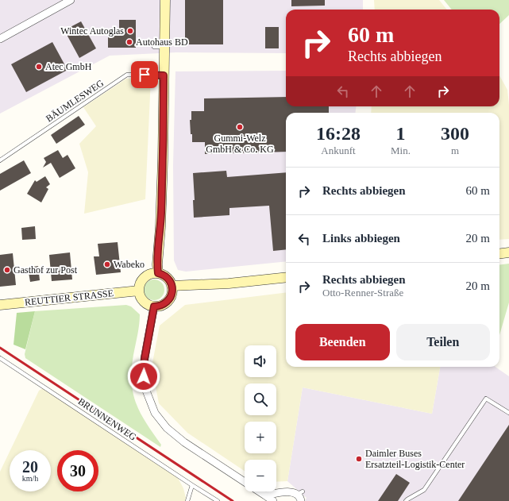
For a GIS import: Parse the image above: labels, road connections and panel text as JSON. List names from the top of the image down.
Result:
{
  "streets": {
    "main road": ["REUTTIER STRASSE"],
    "lane": ["BÄUMLESWEG", "BRUNNENWEG"]
  },
  "places": [
    "Wintec Autoglas",
    "Autohaus BD",
    "Atec GmbH",
    "Gummi-Welz GmbH & Co. KG",
    "Wabeko",
    "Gasthof zur Post",
    "Daimler Buses Ersatzteil-Logistik-Center"
  ],
  "page": {
    "turn": ["60 m", "Rechts abbiegen"],
    "eta": [
      "16:28",
      "Ankunft",
      "1",
      "Min.",
      "300",
      "m"
    ],
    "list": [
      {
        "name": "Rechts abbiegen",
        "value": "60 m"
      },
      {
        "name": "Links abbiegen",
        "value": "20 m"
      },
      {
        "name": "Rechts abbiegen",
        "note": "Otto-Renner-Straße",
        "value": "20 m"
      }
    ],
    "buttons": ["Beenden", "Teilen"],
    "map_buttons": ["+", "−"],
    "speed": "20 km/h",
    "limit": "30"
  }
}
